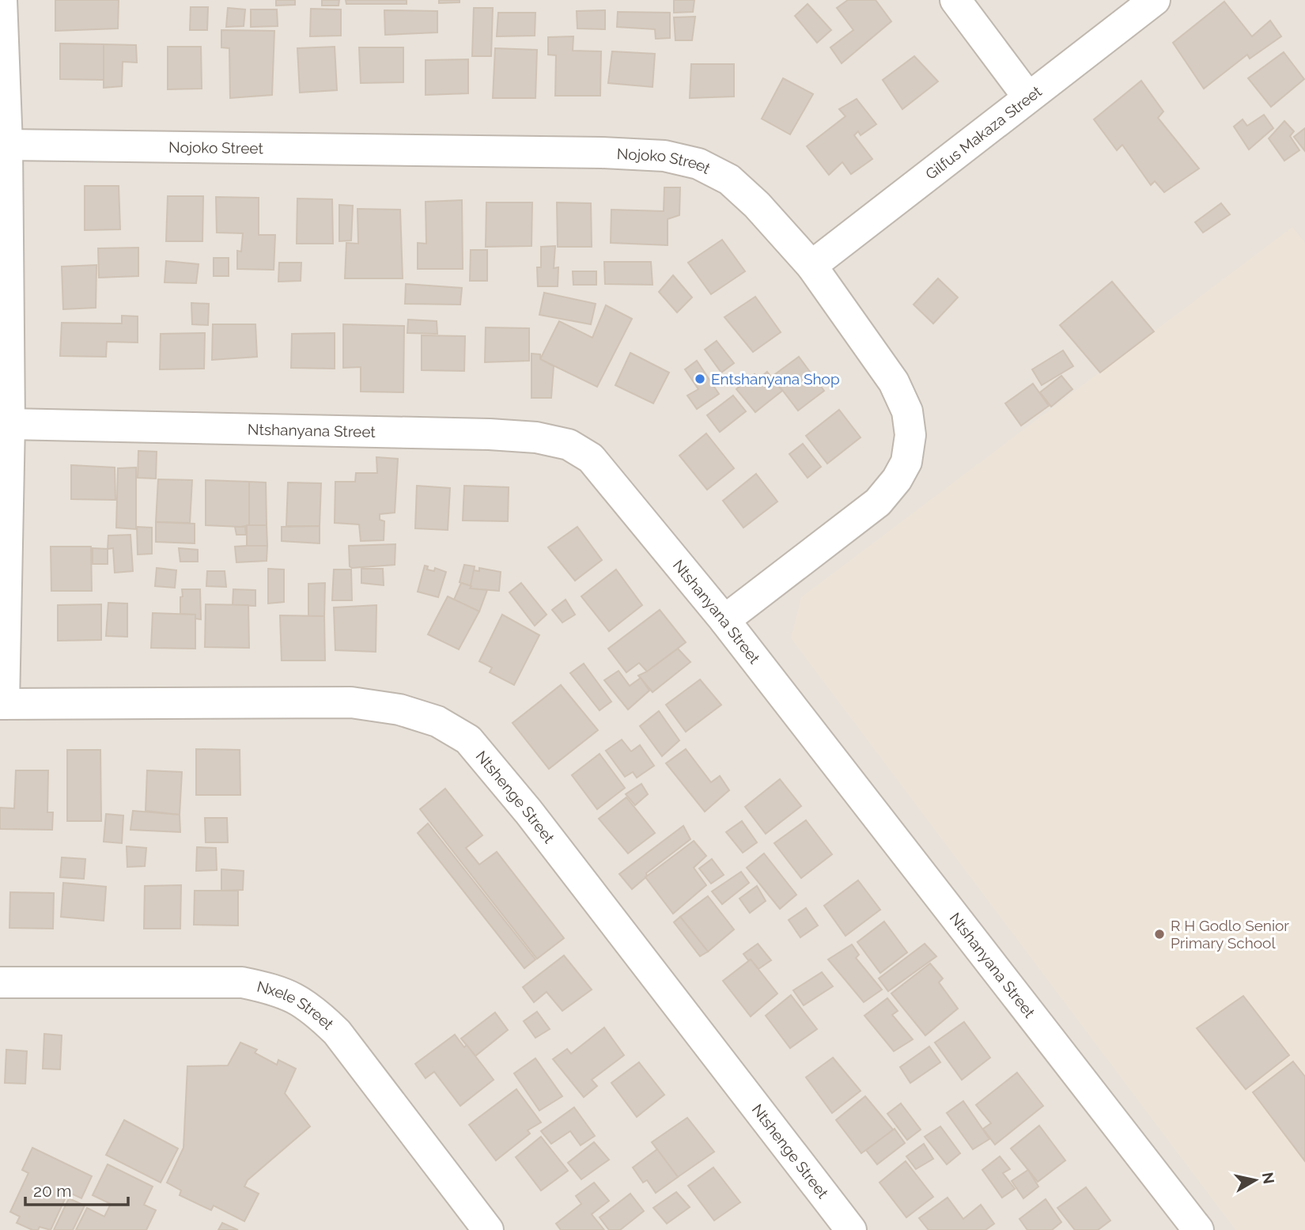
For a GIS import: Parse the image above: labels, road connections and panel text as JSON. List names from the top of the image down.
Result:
{
  "streets": {
    "street": [
      "Gilfus Makaza Street",
      "Nojoko Street",
      "Ntshanyana Street",
      "Ntshenge Street",
      "Nxele Street"
    ]
  },
  "crossings": [
    ["Gilfus Makaza Street", "Nojoko Street"],
    ["Nojoko Street", "Ntshanyana Street"]
  ],
  "places": ["Entshanyana Shop", "R H Godlo Senior Primary School"],
  "scale_bar": "20 m",
  "north": "right"
}
